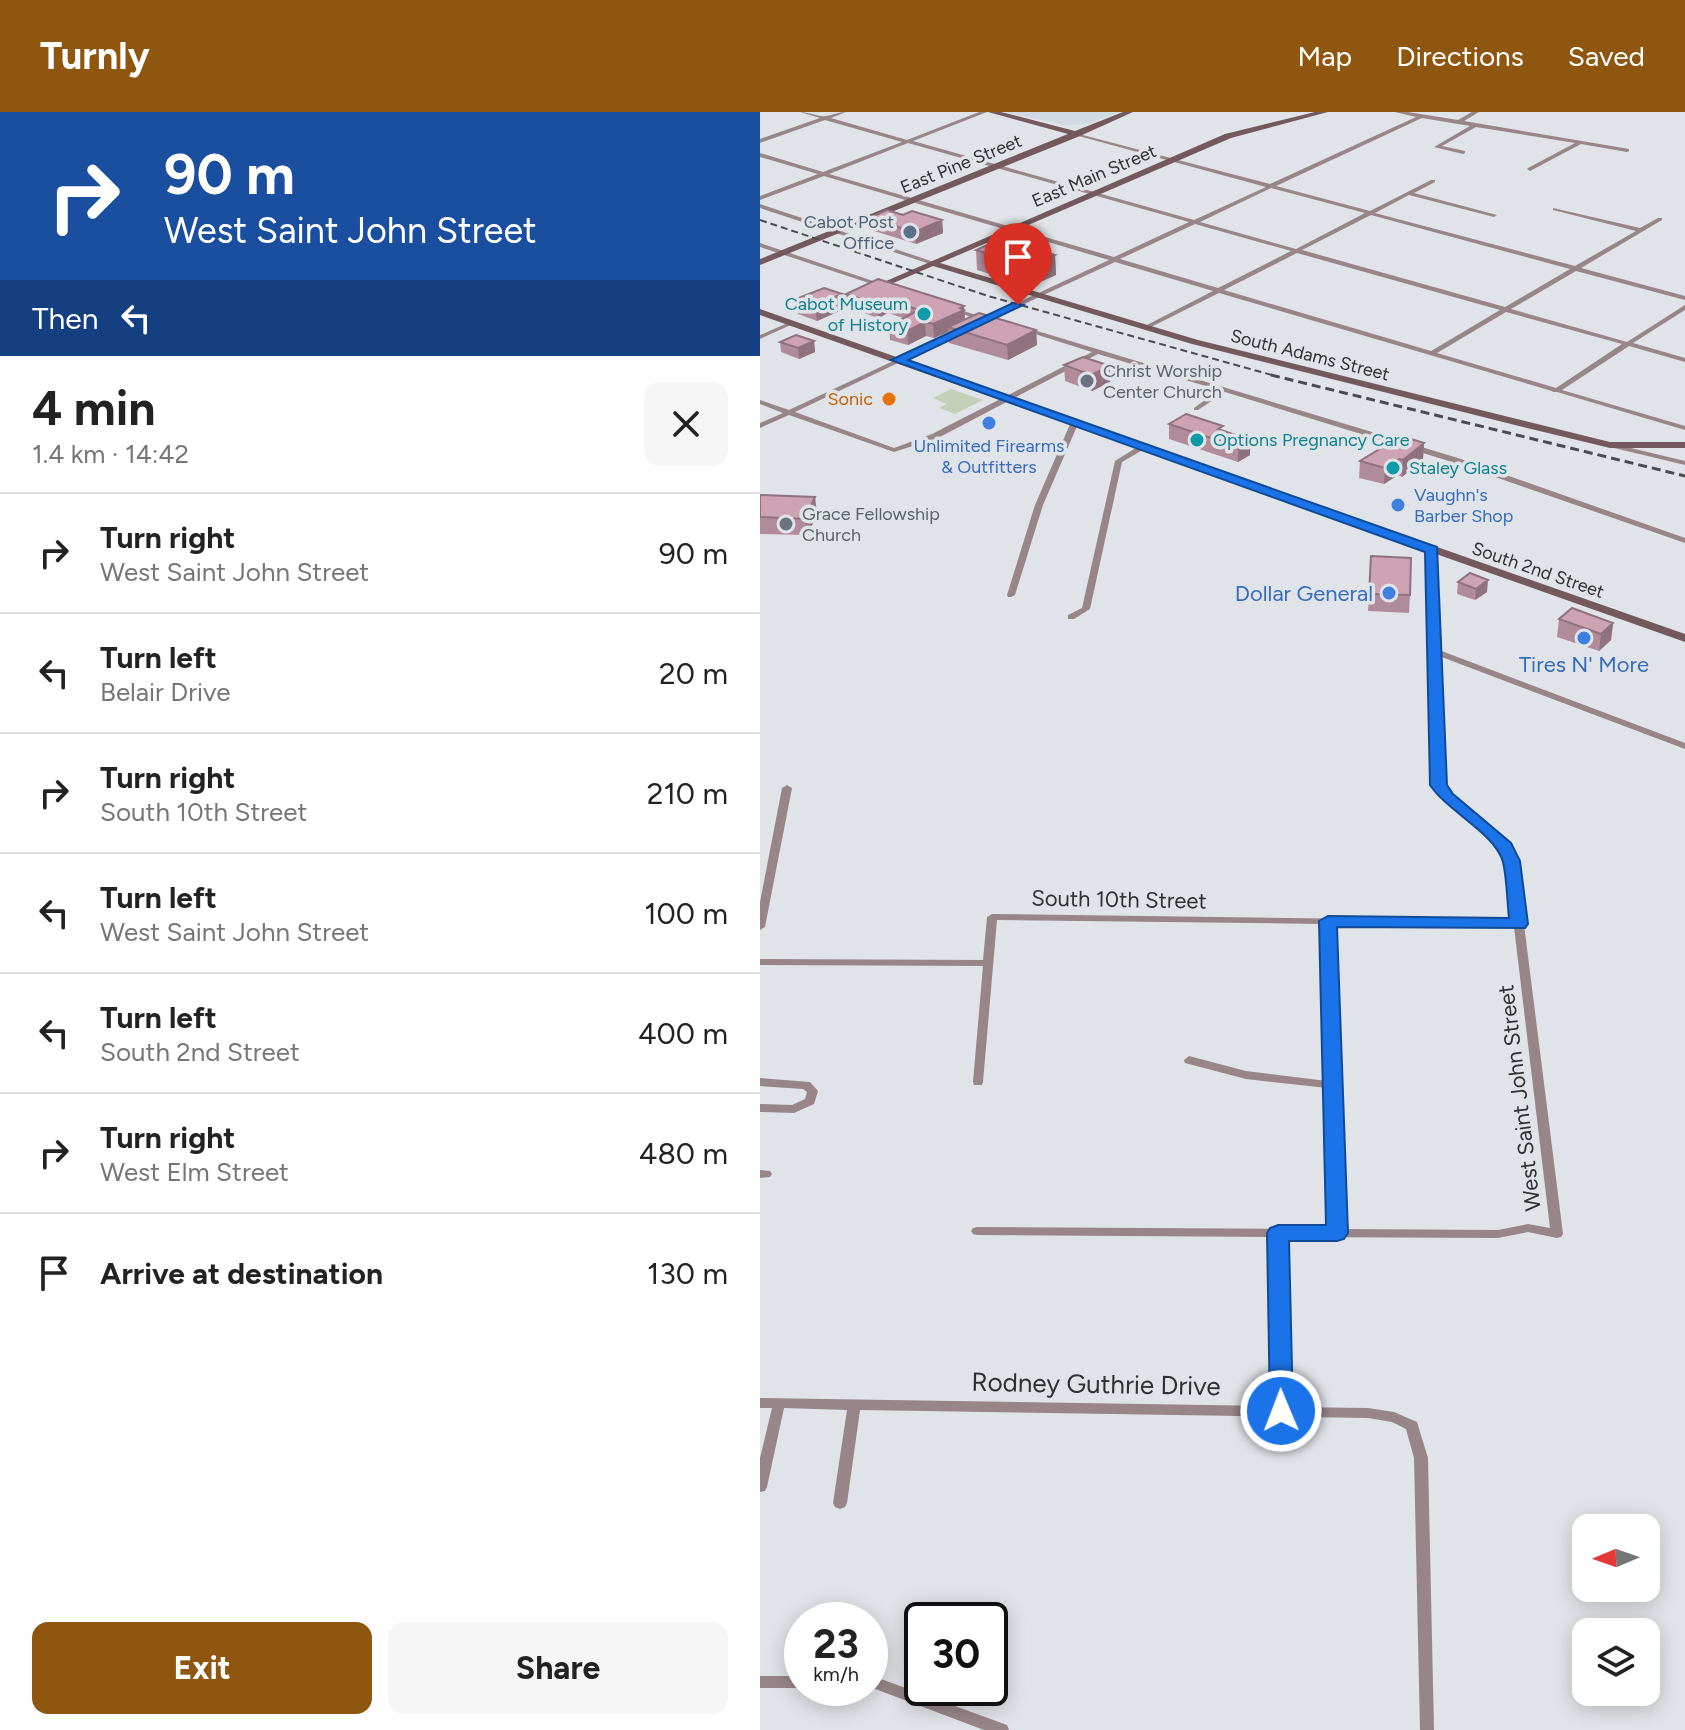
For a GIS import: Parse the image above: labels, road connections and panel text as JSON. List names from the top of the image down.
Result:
{
  "streets": {
    "main road": [
      "East Pine Street",
      "East Main Street",
      "South Adams Street",
      "South 2nd Street"
    ],
    "street": ["South 10th Street", "West Saint John Street", "Rodney Guthrie Drive"]
  },
  "crossings": [
    ["East Main Street", "South Adams Street"],
    ["South 2nd Street", "West Saint John Street"],
    ["South 10th Street", "West Saint John Street"]
  ],
  "places": [
    "Cabot Post Office",
    "Cabot Museum of History",
    "Christ Worship Center Church",
    "Sonic",
    "Unlimited Firearms & Outfitters",
    "Options Pregnancy Care",
    "Staley Glass",
    "Vaughn's Barber Shop",
    "Grace Fellowship Church",
    "Dollar General",
    "Tires N' More"
  ],
  "north": "left",
  "page": {
    "header": "Turnly",
    "nav": ["Map", "Directions", "Saved"],
    "turn": ["90 m", "West Saint John Street"],
    "then": "Then",
    "heading": ["4 min", "1.4 km · 14:42"],
    "list": [
      {
        "name": "Turn right",
        "note": "West Saint John Street",
        "value": "90 m"
      },
      {
        "name": "Turn left",
        "note": "Belair Drive",
        "value": "20 m"
      },
      {
        "name": "Turn right",
        "note": "South 10th Street",
        "value": "210 m"
      },
      {
        "name": "Turn left",
        "note": "West Saint John Street",
        "value": "100 m"
      },
      {
        "name": "Turn left",
        "note": "South 2nd Street",
        "value": "400 m"
      },
      {
        "name": "Turn right",
        "note": "West Elm Street",
        "value": "480 m"
      },
      {
        "name": "Arrive at destination",
        "value": "130 m"
      }
    ],
    "speed": "23 km/h",
    "limit": "30",
    "buttons": ["Exit", "Share"]
  }
}
